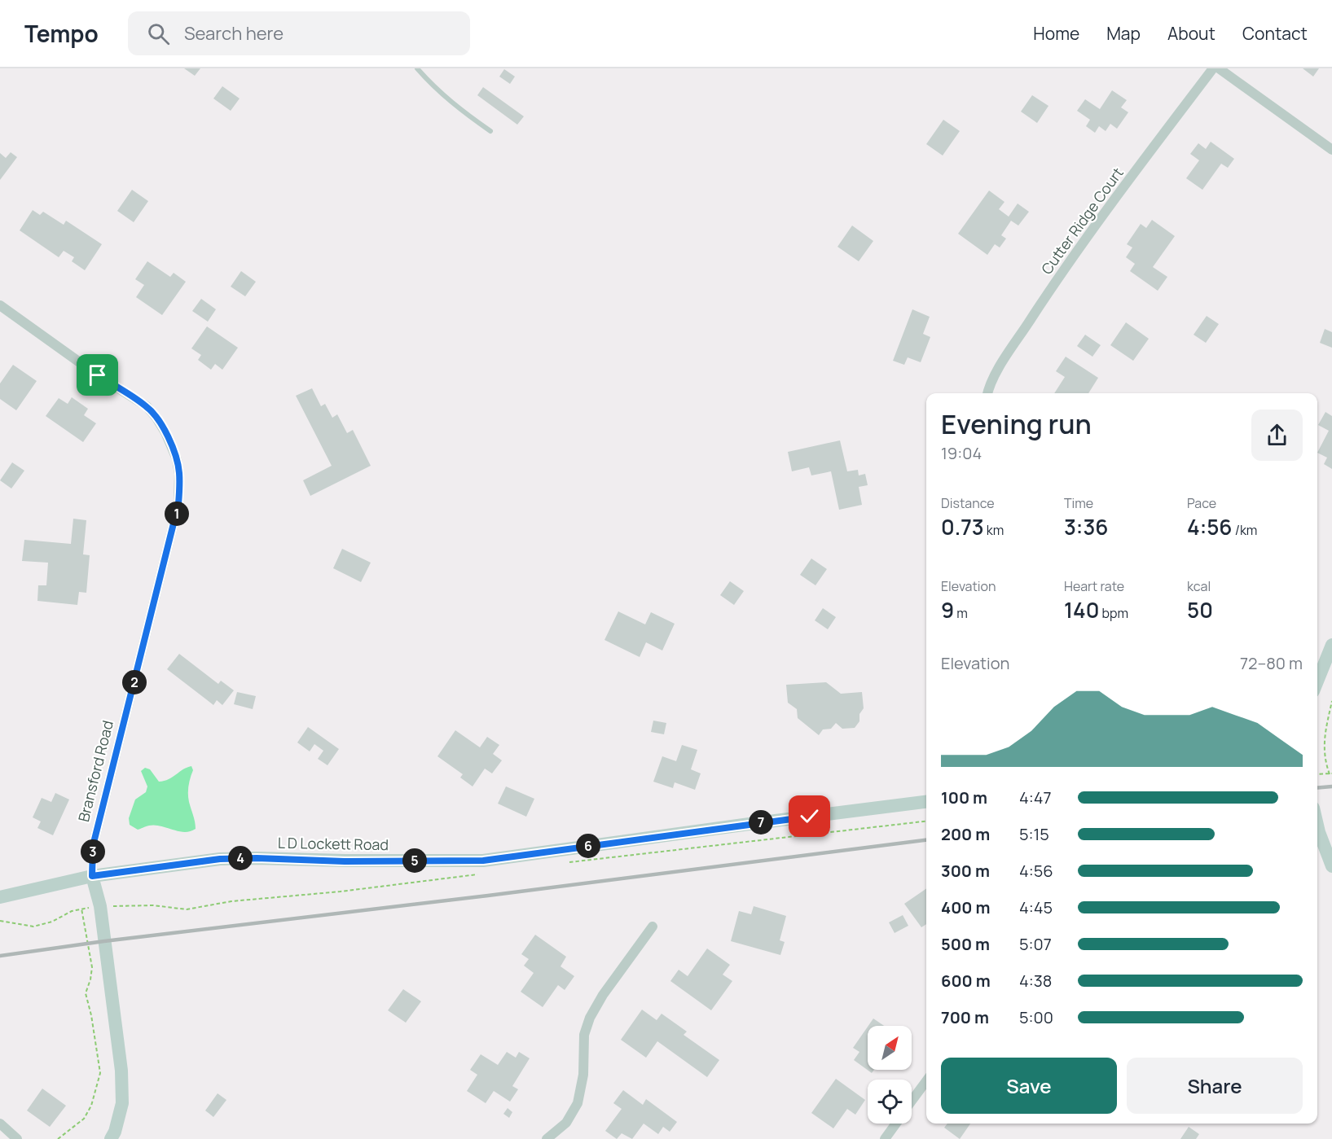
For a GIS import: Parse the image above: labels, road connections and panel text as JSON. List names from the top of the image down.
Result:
{
  "streets": {
    "main road": ["Bransford Road", "L D Lockett Road"],
    "street": ["Cutter Ridge Court"]
  },
  "crossings": [
    ["Bransford Road", "L D Lockett Road"]
  ],
  "north": "top right",
  "page": {
    "header": "Tempo",
    "search": "Search here",
    "nav": [
      "Home",
      "Map",
      "About",
      "Contact"
    ],
    "heading": ["Evening run", "19:04"],
    "stats": [
      ["Distance", "0.73 km"],
      ["Time", "3:36"],
      ["Pace", "4:56 /km"],
      ["Elevation", "9 m"],
      ["Heart rate", "140 bpm"],
      ["kcal", "50"]
    ],
    "pins": [
      "1",
      "2",
      "7",
      "6",
      "3",
      "4",
      "5"
    ],
    "chart": ["Elevation", "72–80 m"],
    "list": [
      {
        "name": "100 m",
        "note": "4:47"
      },
      {
        "name": "200 m",
        "note": "5:15"
      },
      {
        "name": "300 m",
        "note": "4:56"
      },
      {
        "name": "400 m",
        "note": "4:45"
      },
      {
        "name": "500 m",
        "note": "5:07"
      },
      {
        "name": "600 m",
        "note": "4:38"
      },
      {
        "name": "700 m",
        "note": "5:00"
      }
    ],
    "buttons": ["Save", "Share"]
  }
}
